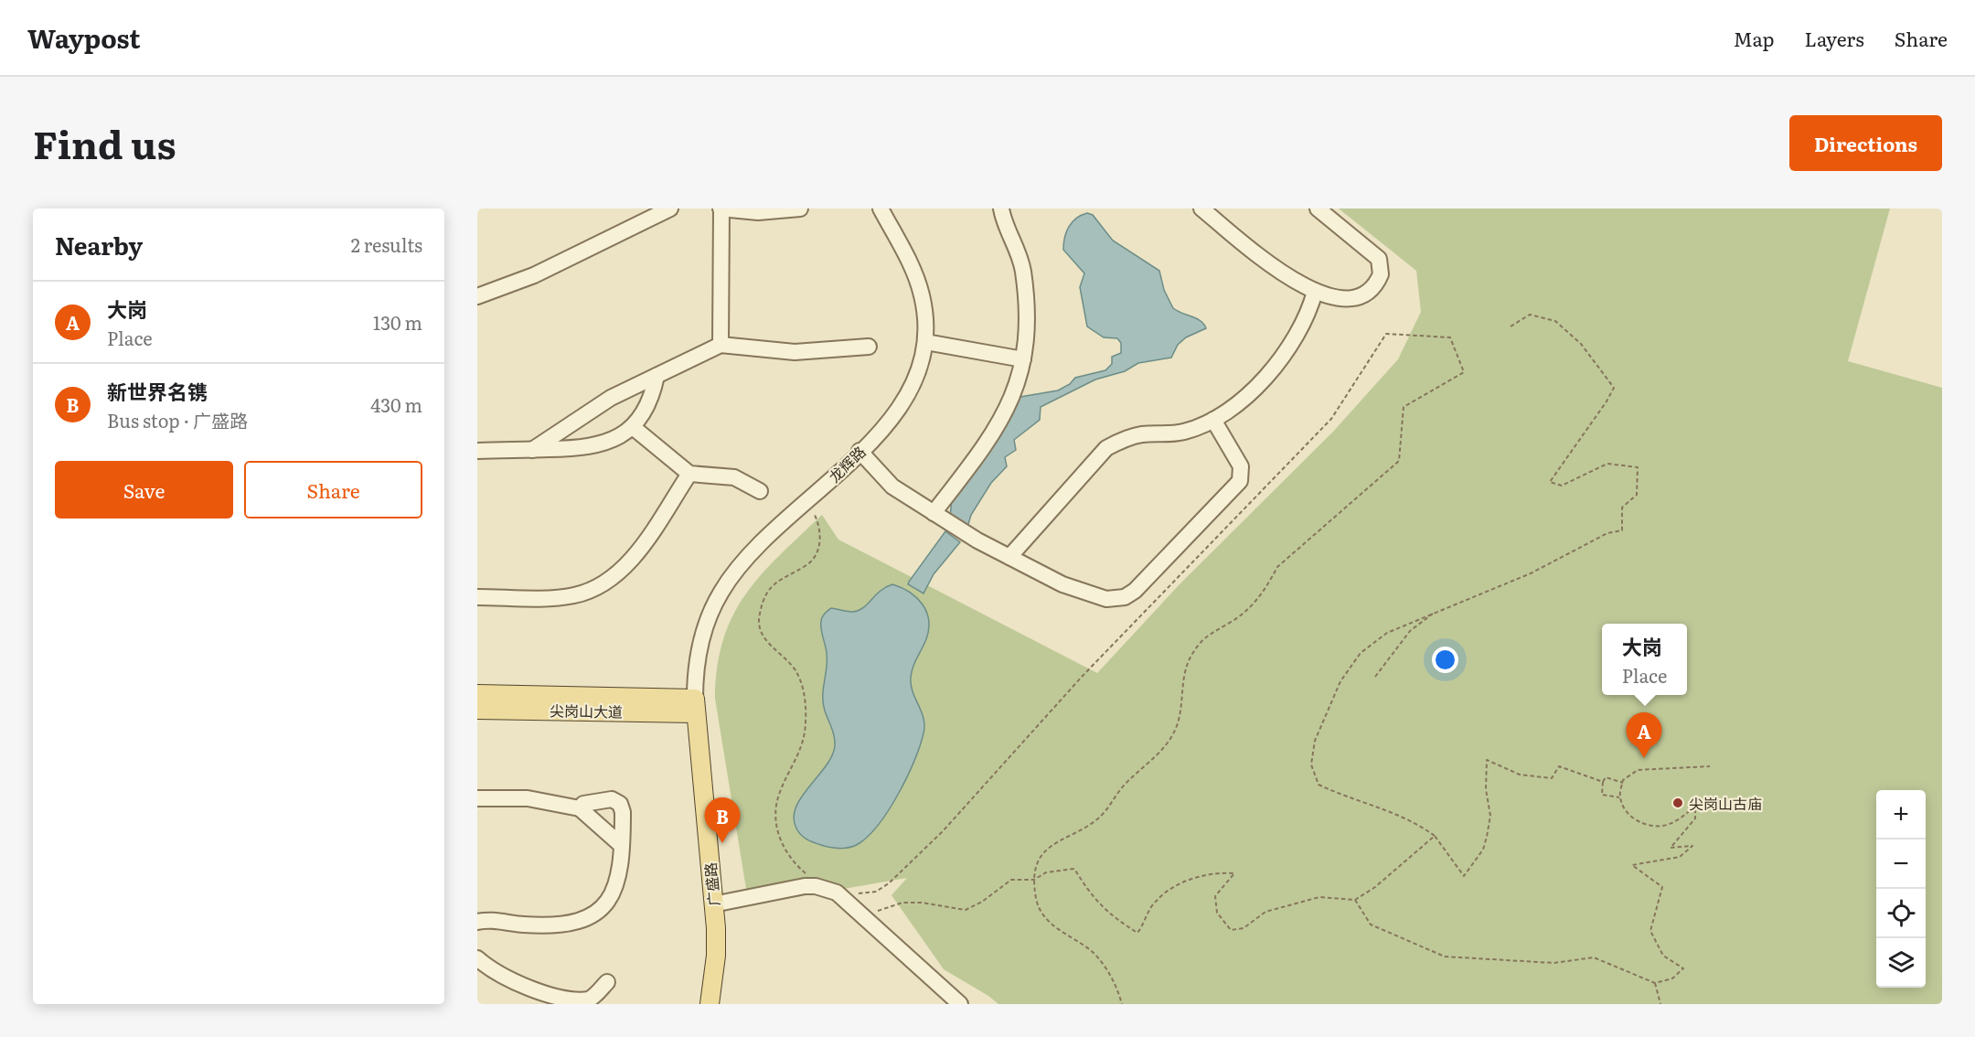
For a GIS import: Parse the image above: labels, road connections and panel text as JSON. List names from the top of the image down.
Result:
{
  "streets": {
    "main road": ["尖岗山大道", "广盛路"],
    "street": ["龙辉路"]
  },
  "crossings": [
    ["龙辉路", "尖岗山大道"],
    ["龙辉路", "广盛路"],
    ["尖岗山大道", "广盛路"]
  ],
  "places": ["尖岗山古庙"],
  "page": {
    "header": "Waypost",
    "nav": ["Map", "Layers", "Share"],
    "title": "Find us",
    "buttons": [
      "Directions",
      ["Save", "Share"]
    ],
    "heading": ["Nearby", "2 results"],
    "list": [
      {
        "mark": "A",
        "name": "大岗",
        "note": "Place",
        "value": "130 m"
      },
      {
        "mark": "B",
        "name": "新世界名镌",
        "note": "Bus stop · 广盛路",
        "value": "430 m"
      }
    ],
    "popup": ["大岗", "Place"],
    "pins": ["A", "B"],
    "map_buttons": ["+", "−"]
  }
}
